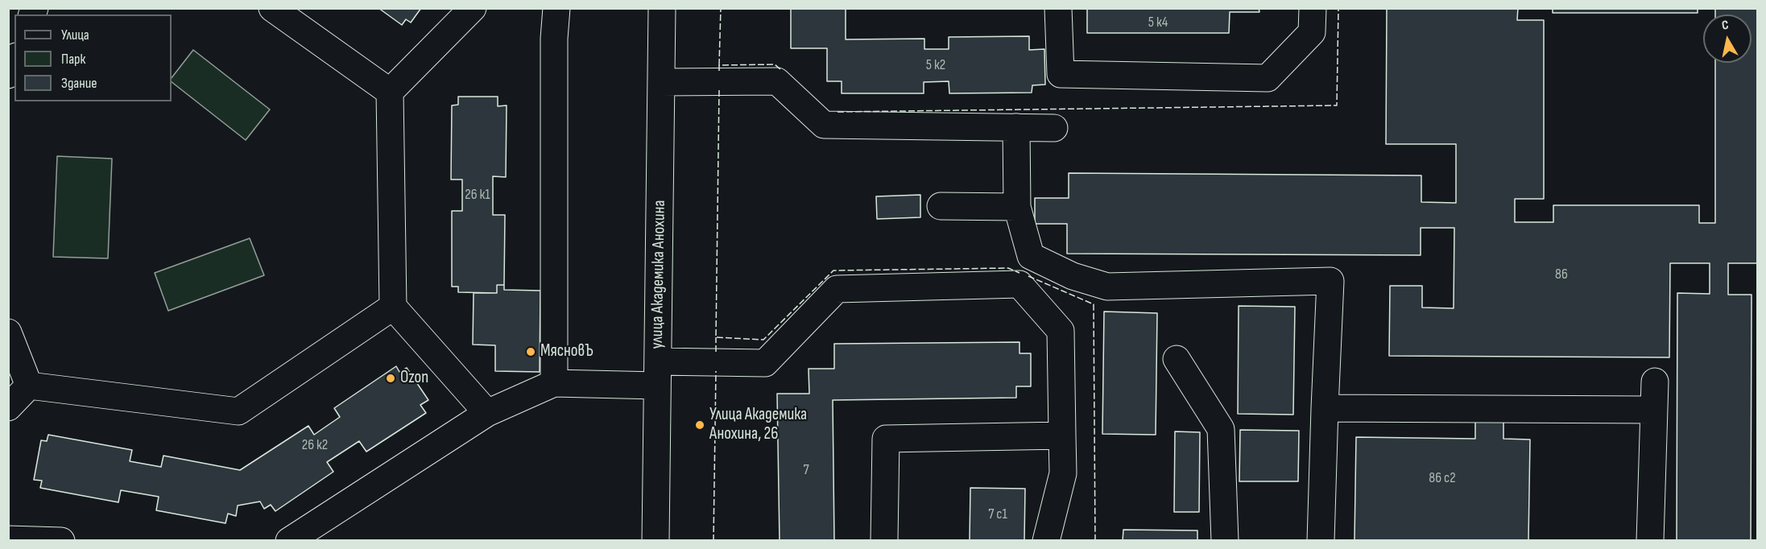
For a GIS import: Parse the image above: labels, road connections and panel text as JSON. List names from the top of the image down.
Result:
{
  "streets": {
    "street": ["улица Академика Анохина"]
  },
  "places": ["МясновЪ", "Ozon", "Улица Академика Анохина, 26"],
  "house_numbers": [
    "5 к4",
    "5 к2",
    "26 к1",
    "86",
    "26 к2",
    "7",
    "86 с2",
    "7 с1"
  ],
  "legend": ["Улица", "Парк", "Здание"],
  "north": "top"
}
